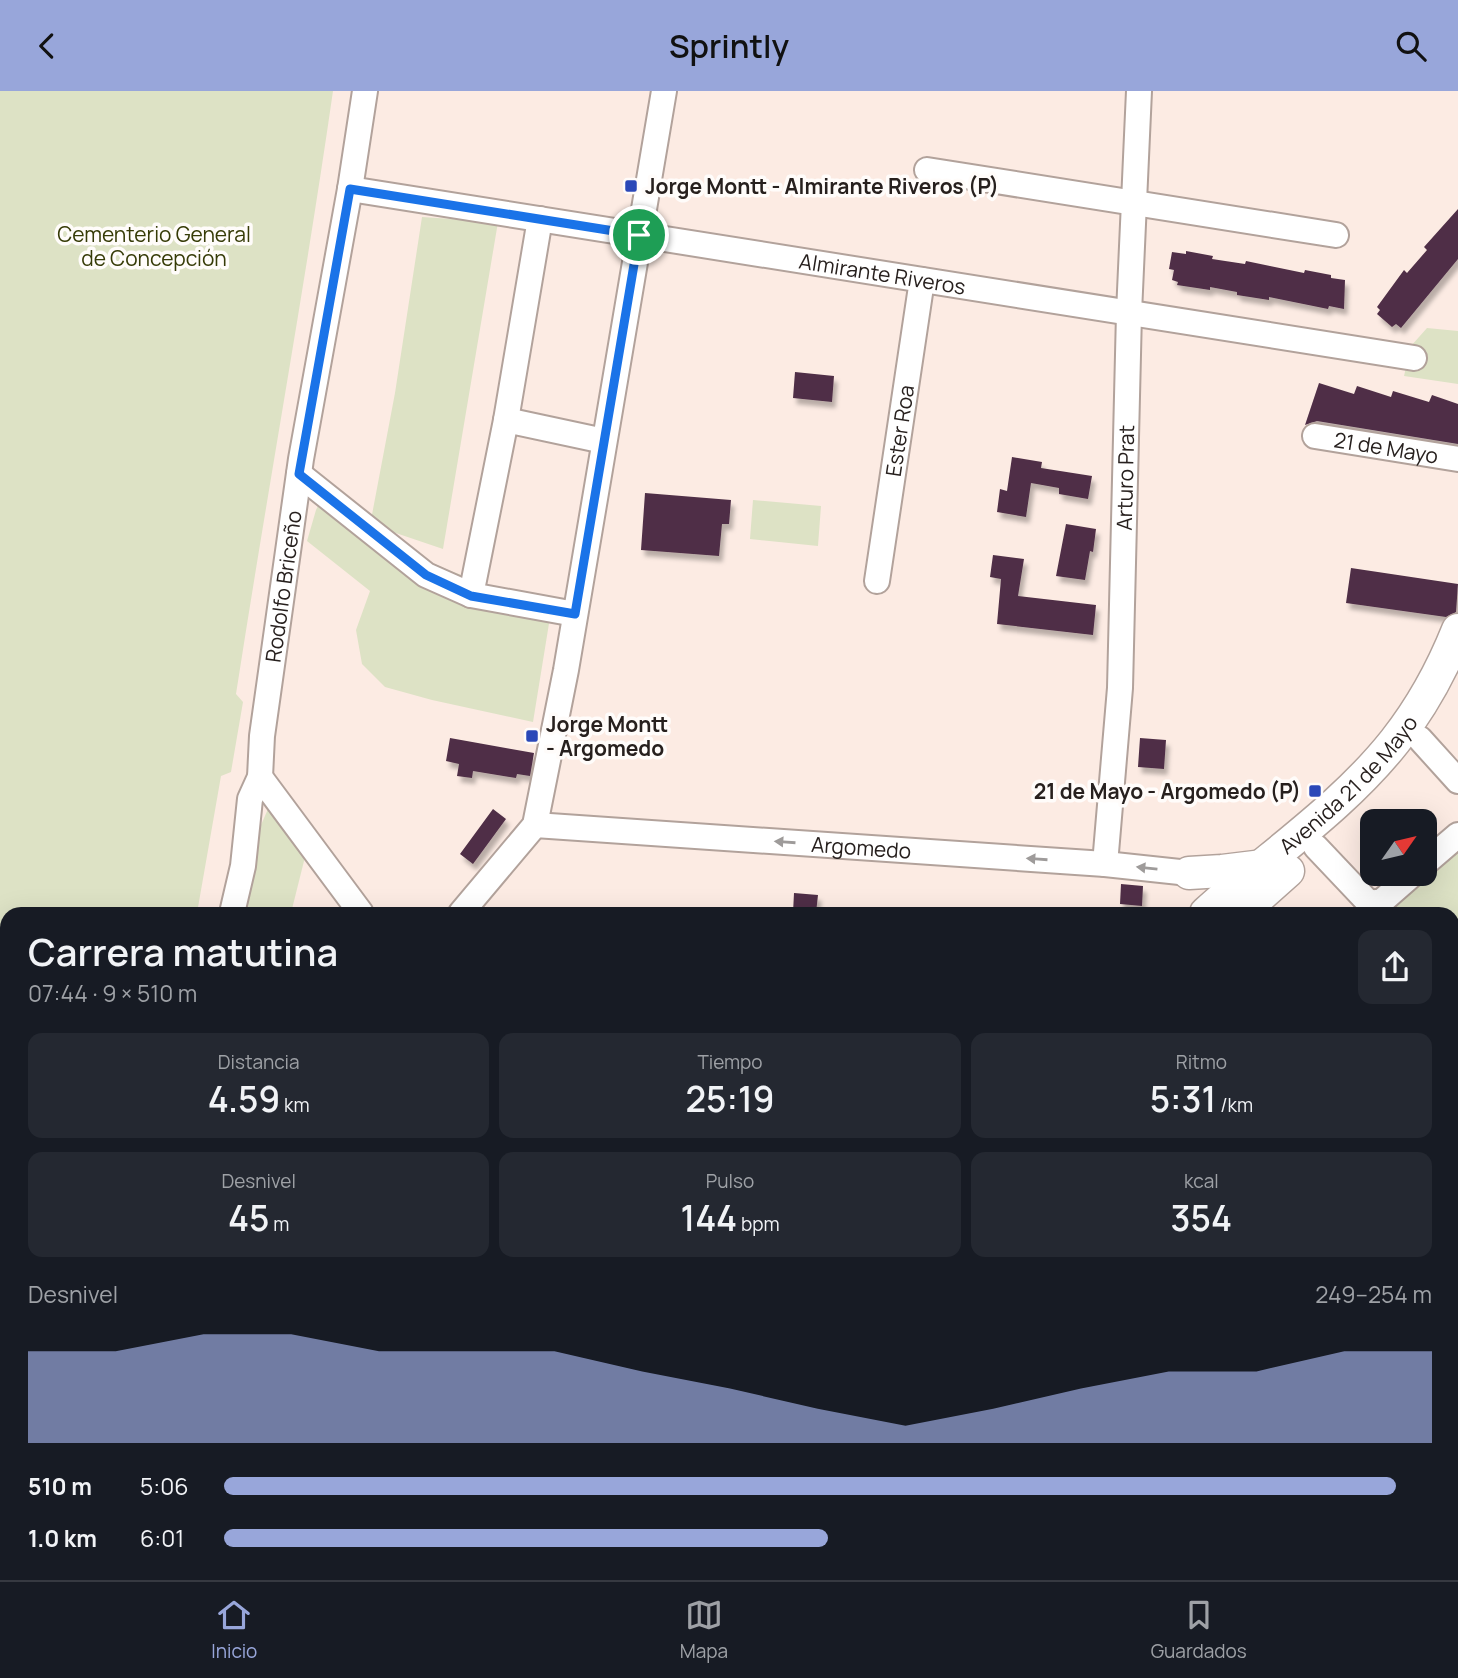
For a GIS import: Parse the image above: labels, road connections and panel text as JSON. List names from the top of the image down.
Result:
{
  "streets": {
    "main road": ["Avenida 21 de Mayo"],
    "street": [
      "Almirante Riveros",
      "Ester Roa",
      "21 de Mayo",
      "Arturo Prat",
      "Rodolfo Briceño",
      "Argomedo"
    ]
  },
  "crossings": [
    ["Almirante Riveros", "Ester Roa"],
    ["Almirante Riveros", "Arturo Prat"],
    ["Almirante Riveros", "Rodolfo Briceño"],
    ["Arturo Prat", "Argomedo"]
  ],
  "one_way": ["Argomedo"],
  "parks": ["Cementerio General de Concepción"],
  "places": {
    "transit": ["Jorge Montt - Almirante Riveros (P)", "Jorge Montt - Argomedo", "21 de Mayo - Argomedo (P)"]
  },
  "north": "top right",
  "page": {
    "header": "Sprintly",
    "heading": ["Carrera matutina", "07:44 · 9 × 510 m"],
    "stats": [
      ["Distancia", "4.59 km"],
      ["Tiempo", "25:19"],
      ["Ritmo", "5:31 /km"],
      ["Desnivel", "45 m"],
      ["Pulso", "144 bpm"],
      ["kcal", "354"]
    ],
    "chart": ["Desnivel", "249–254 m"],
    "list": [
      {
        "name": "510 m",
        "note": "5:06"
      },
      {
        "name": "1.0 km",
        "note": "6:01"
      }
    ],
    "tabs": ["Inicio", "Mapa", "Guardados"]
  }
}
